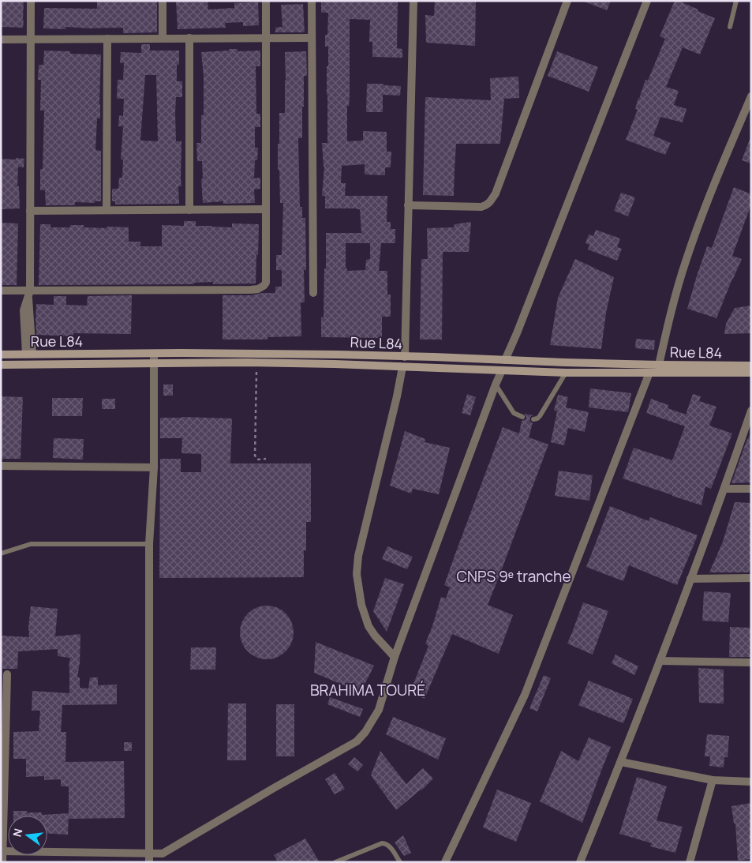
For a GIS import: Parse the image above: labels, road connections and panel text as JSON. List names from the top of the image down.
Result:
{
  "streets": {
    "street": ["Rue L84"]
  },
  "districts": ["CNPS 9ᵉ tranche", "BRAHIMA TOURÉ"],
  "north": "left"
}
